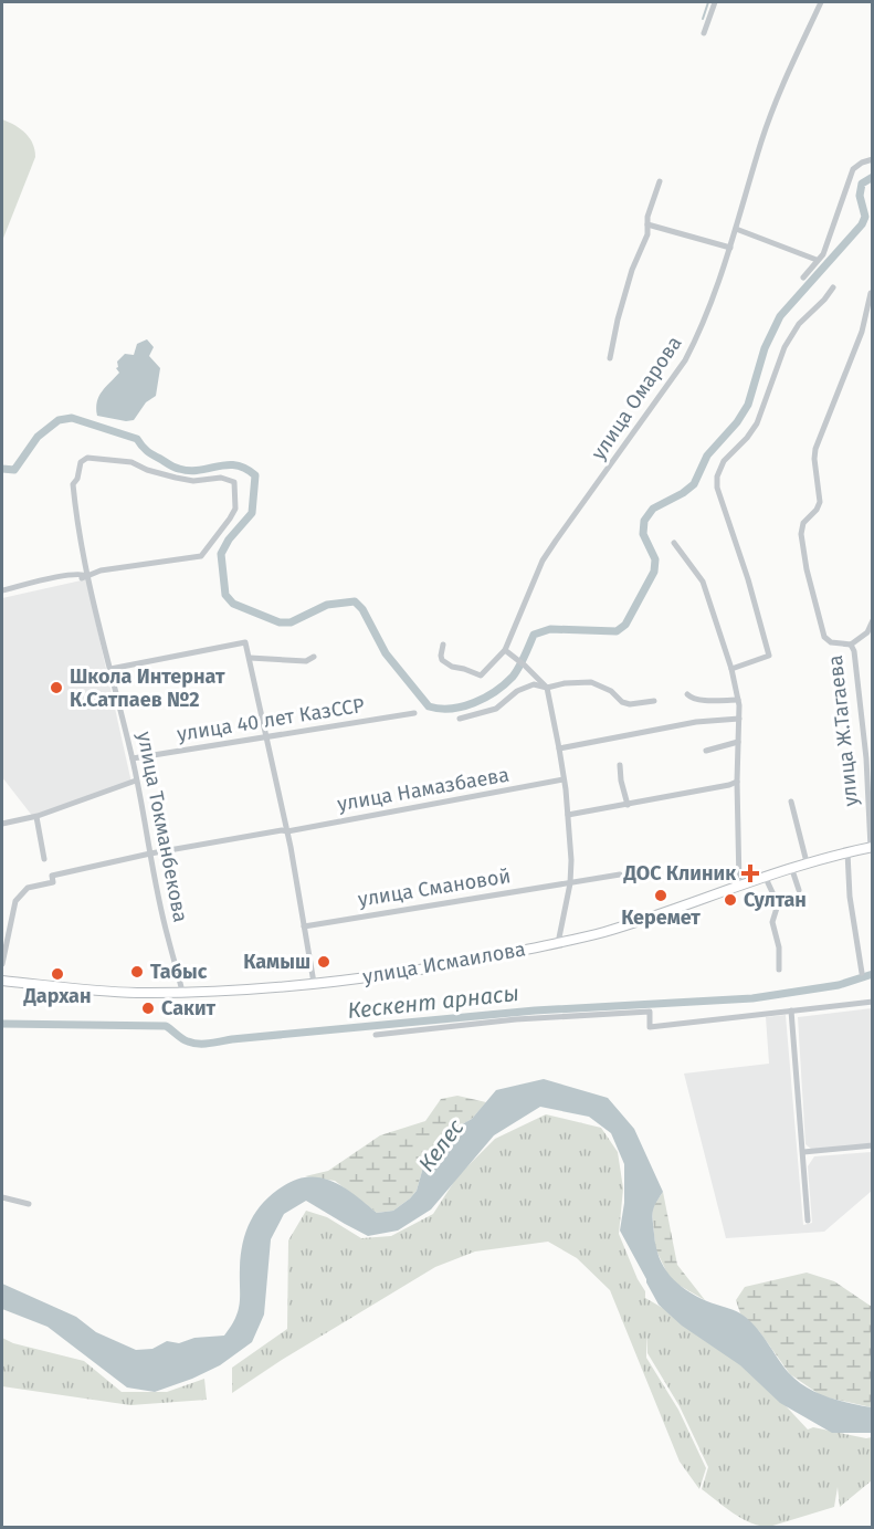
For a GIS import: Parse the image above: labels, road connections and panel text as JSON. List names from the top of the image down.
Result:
{
  "streets": {
    "main road": ["улица Исмаилова"],
    "street": [
      "улица Омарова",
      "улица 40 лет КазССР",
      "улица Ж.Тагаева",
      "улица Намазбаева",
      "улица Токманбекова",
      "улица Смановой"
    ]
  },
  "crossings": [
    ["улица 40 лет КазССР", "улица Токманбекова"],
    ["улица Ж.Тагаева", "улица Исмаилова"],
    ["улица Намазбаева", "улица Токманбекова"],
    ["улица Токманбекова", "улица Исмаилова"]
  ],
  "water": ["Кескент арнасы", "Келес"],
  "places": {
    "other": [
      "Школа Интернат К.Сатпаев №2",
      "Керемет",
      "Султан",
      "Камыш",
      "Табыс",
      "Дархан",
      "Сакит"
    ],
    "health": ["ДОС Клиник"]
  }
}
